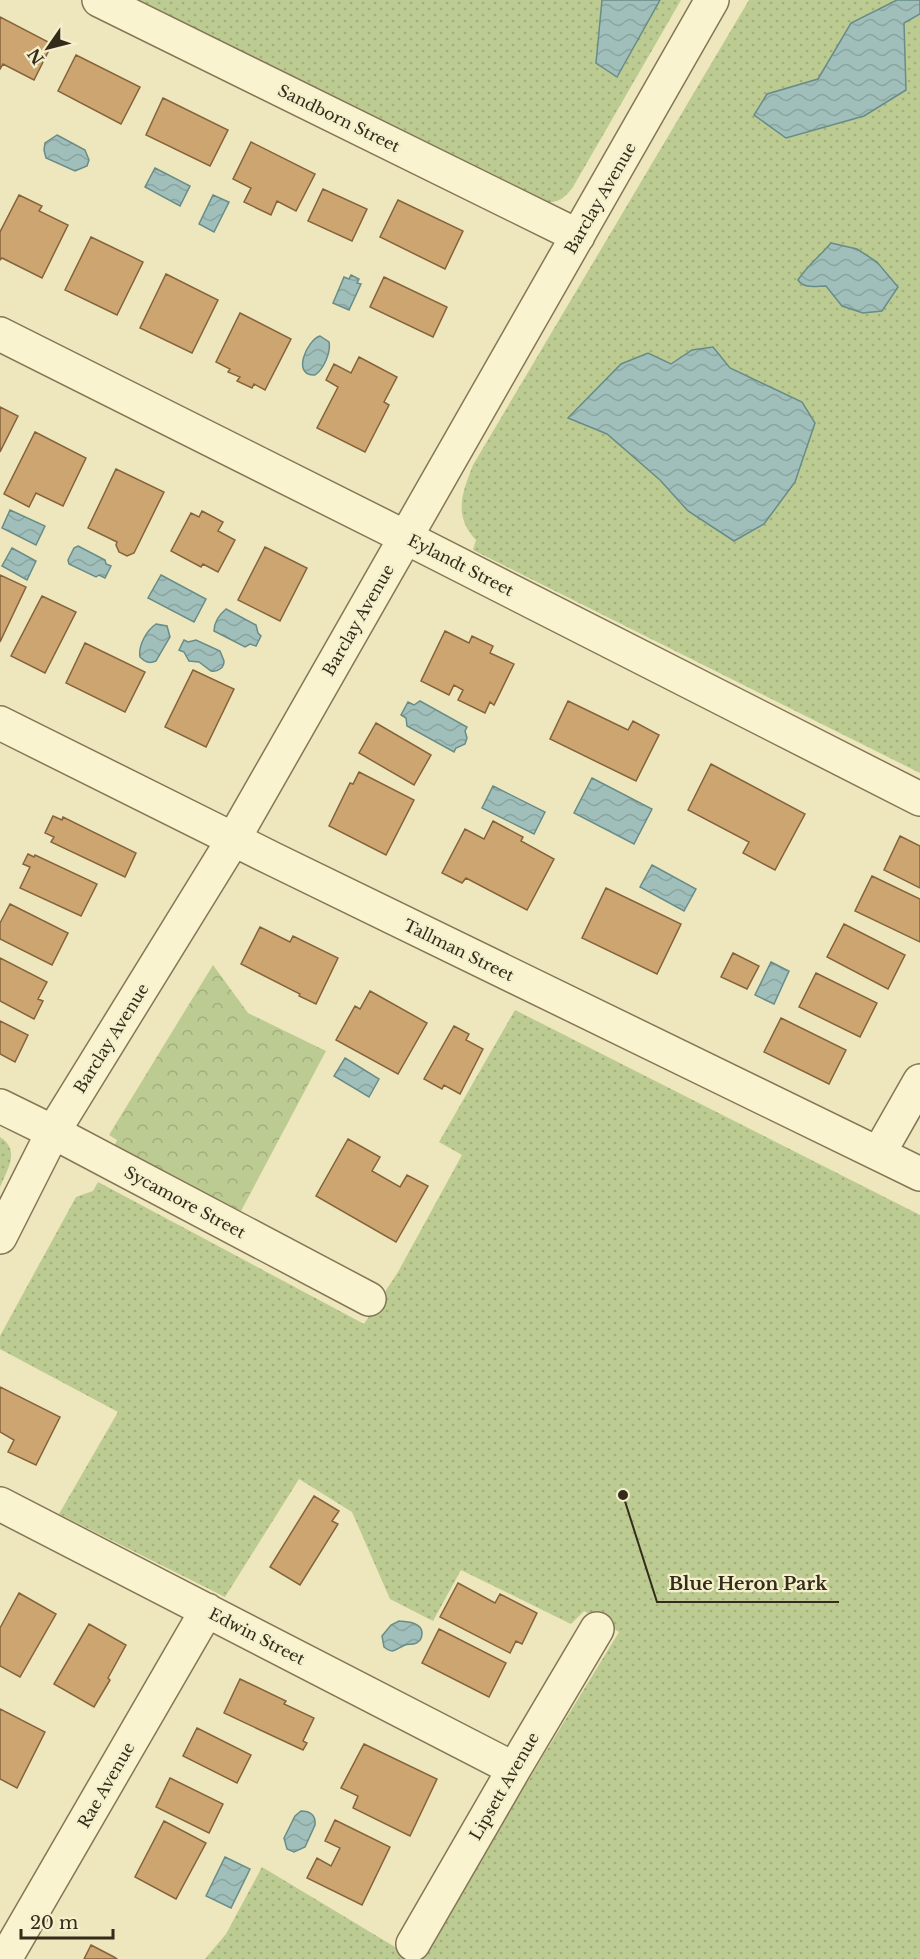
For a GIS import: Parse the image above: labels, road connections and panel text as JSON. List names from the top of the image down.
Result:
{
  "streets": {
    "street": [
      "Sandborn Street",
      "Barclay Avenue",
      "Eylandt Street",
      "Tallman Street",
      "Sycamore Street",
      "Edwin Street",
      "Rae Avenue",
      "Lipsett Avenue"
    ]
  },
  "crossings": [
    ["Sandborn Street", "Barclay Avenue"],
    ["Barclay Avenue", "Eylandt Street"],
    ["Barclay Avenue", "Tallman Street"],
    ["Barclay Avenue", "Sycamore Street"],
    ["Edwin Street", "Rae Avenue"],
    ["Edwin Street", "Lipsett Avenue"]
  ],
  "places": ["Blue Heron Park"],
  "scale_bar": "20 m",
  "north": "bottom left"
}
